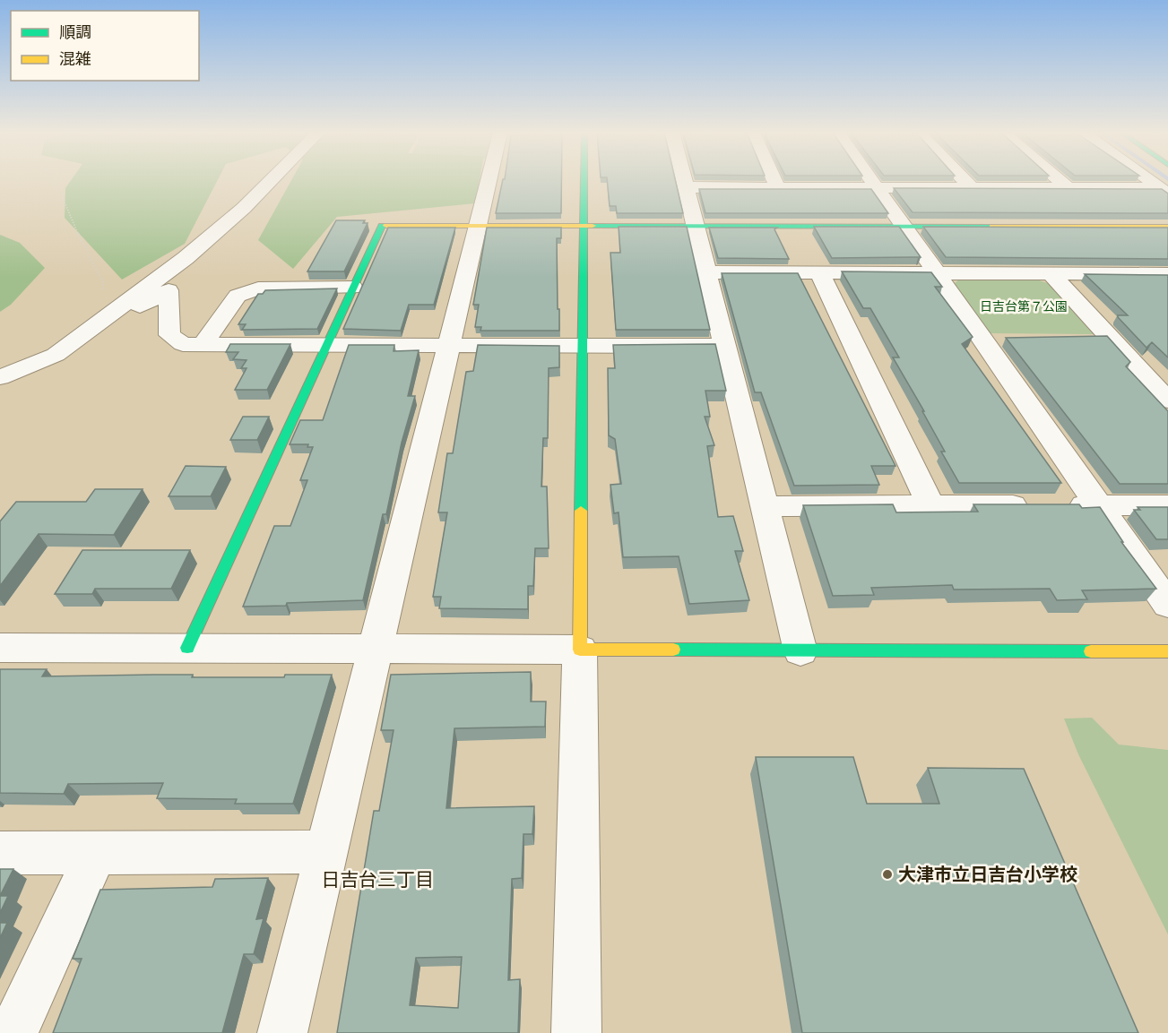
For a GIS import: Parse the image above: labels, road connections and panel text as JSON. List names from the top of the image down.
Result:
{
  "districts": ["日吉台三丁目"],
  "parks": ["日吉台第７公園"],
  "places": ["大津市立日吉台小学校"],
  "legend": ["順調", "混雑"]
}
